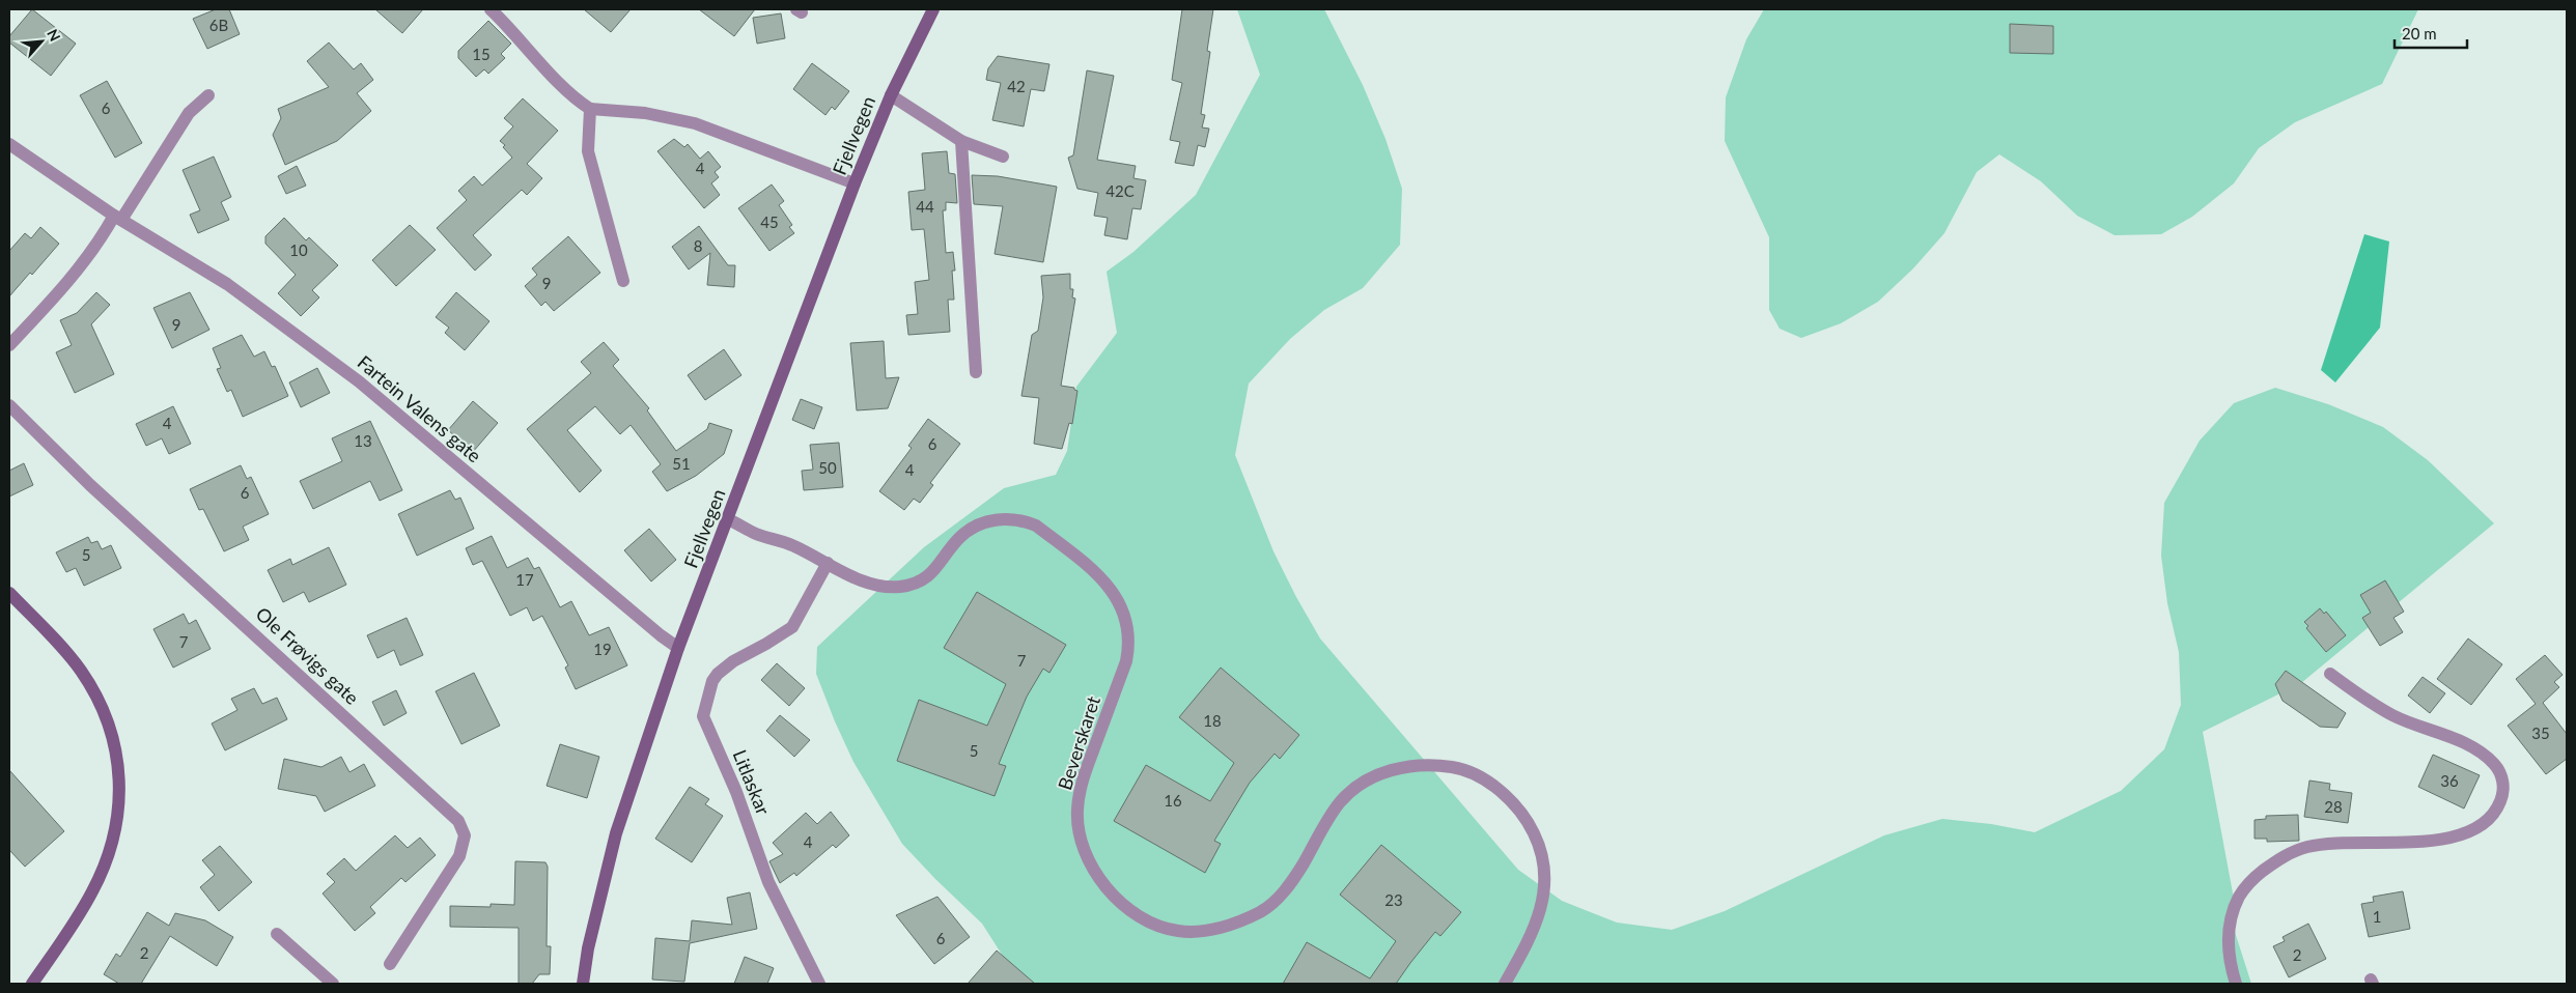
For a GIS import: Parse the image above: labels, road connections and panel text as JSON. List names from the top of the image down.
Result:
{
  "streets": {
    "main road": ["Fjellvegen"],
    "street": [
      "Fartein Valens gate",
      "Ole Frøvigs gate",
      "Beverskaret",
      "Litlaskar"
    ]
  },
  "crossings": [
    ["Fjellvegen", "Fartein Valens gate"],
    ["Fjellvegen", "Beverskaret"],
    ["Beverskaret", "Litlaskar"]
  ],
  "house_numbers": [
    "6B",
    "15",
    "42",
    "6",
    "4",
    "42C",
    "44",
    "45",
    "8",
    "10",
    "9",
    "9",
    "4",
    "13",
    "6",
    "51",
    "50",
    "4",
    "6",
    "5",
    "17",
    "7",
    "19",
    "7",
    "18",
    "35",
    "5",
    "36",
    "16",
    "28",
    "4",
    "23",
    "1",
    "6",
    "2",
    "2"
  ],
  "scale_bar": "20 m",
  "north": "top right"
}
